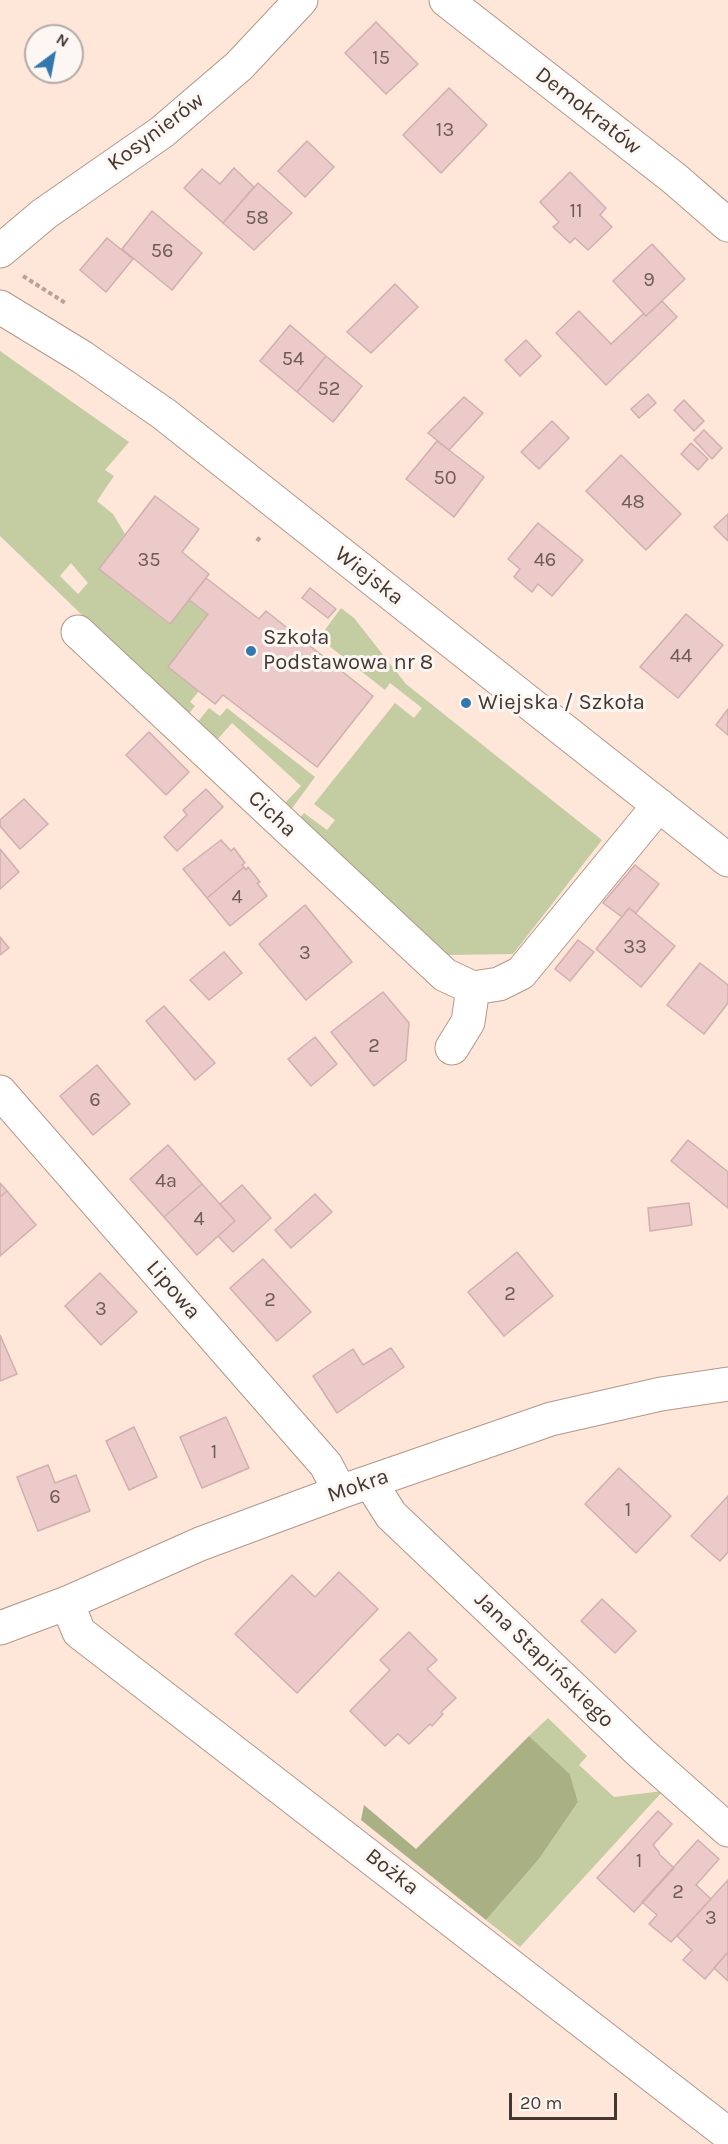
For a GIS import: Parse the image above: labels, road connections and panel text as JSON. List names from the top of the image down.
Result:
{
  "streets": {
    "street": [
      "Demokratów",
      "Kosynierów",
      "Wiejska",
      "Cicha",
      "Lipowa",
      "Mokra",
      "Jana Stapińskiego",
      "Bożka"
    ]
  },
  "crossings": [
    ["Lipowa", "Mokra"],
    ["Lipowa", "Jana Stapińskiego"],
    ["Mokra", "Jana Stapińskiego"],
    ["Mokra", "Bożka"]
  ],
  "places": ["Szkoła Podstawowa nr 8", "Wiejska / Szkoła"],
  "house_numbers": [
    "15",
    "13",
    "11",
    "58",
    "56",
    "9",
    "54",
    "52",
    "50",
    "48",
    "35",
    "46",
    "44",
    "4",
    "33",
    "3",
    "2",
    "6",
    "4a",
    "4",
    "2",
    "2",
    "3",
    "1",
    "6",
    "1",
    "1",
    "2",
    "3"
  ],
  "scale_bar": "20 m",
  "north": "top right"
}
